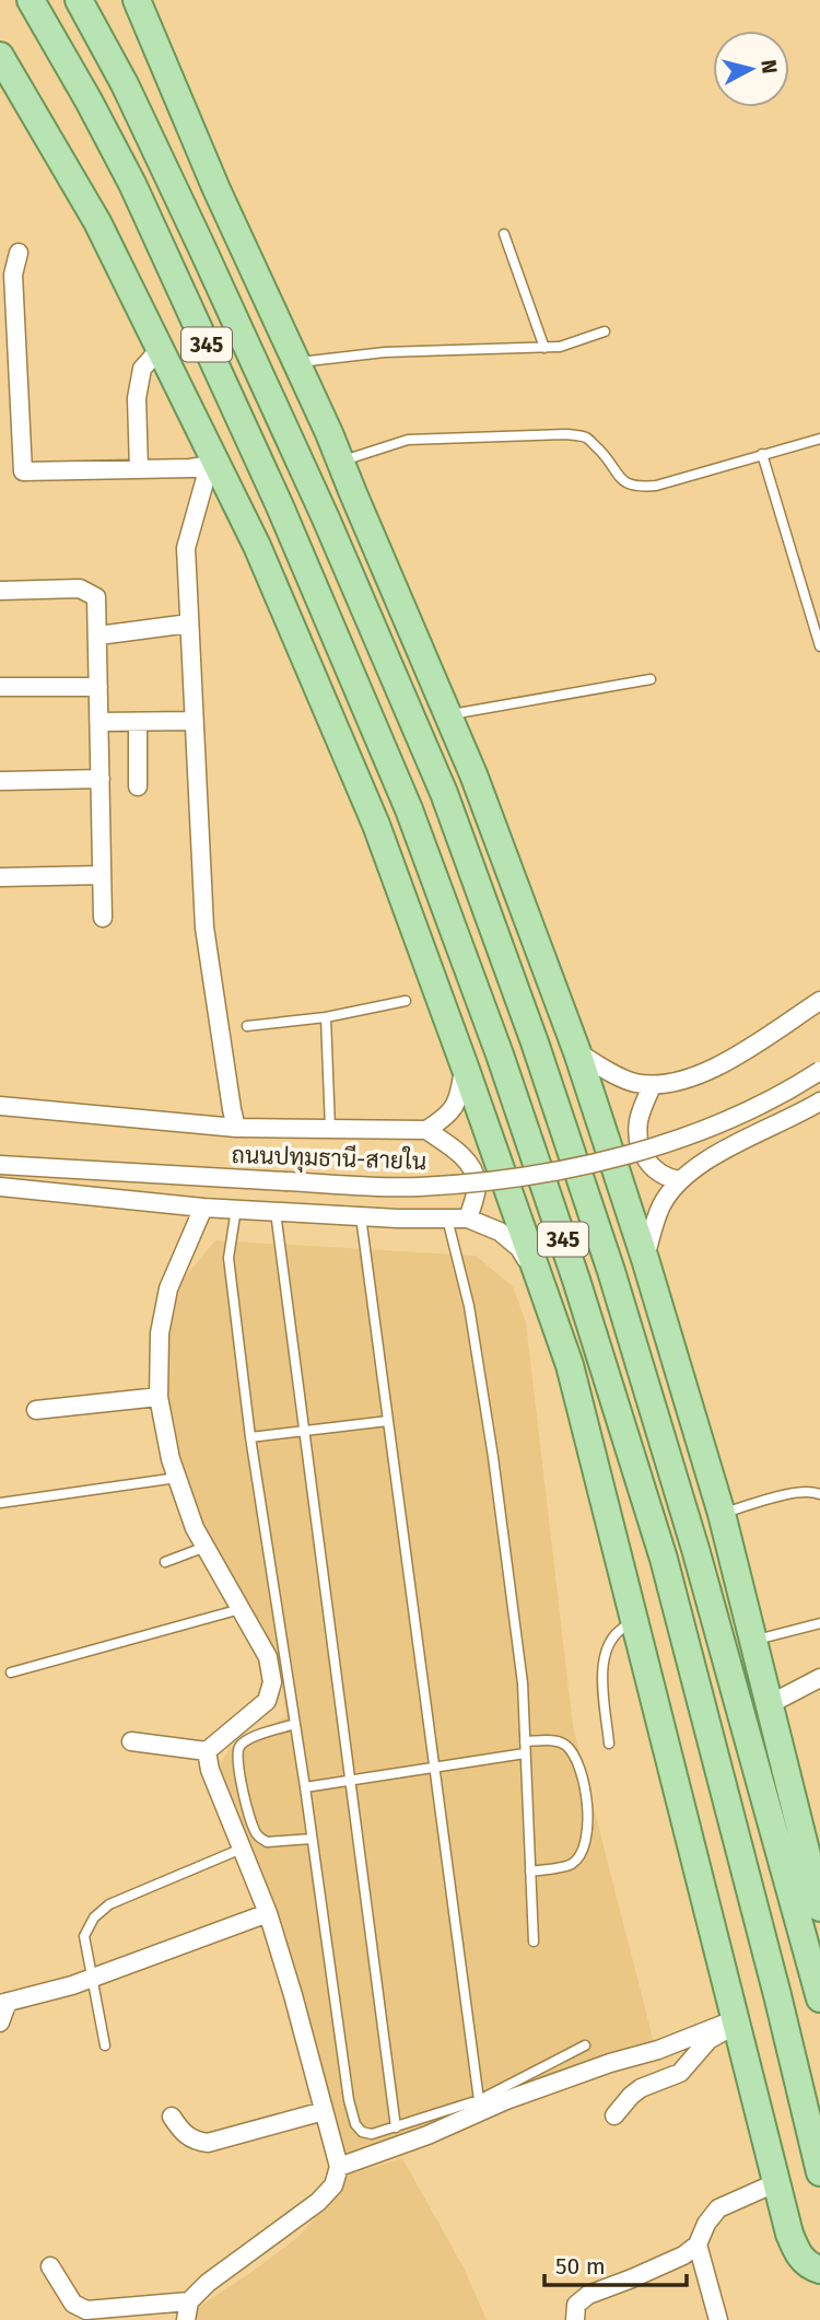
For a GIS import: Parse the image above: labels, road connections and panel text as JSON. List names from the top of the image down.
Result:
{
  "streets": {
    "main road": ["345"],
    "street": ["ถนนปทุมธานี-สายใน"]
  },
  "scale_bar": "50 m",
  "north": "right"
}
